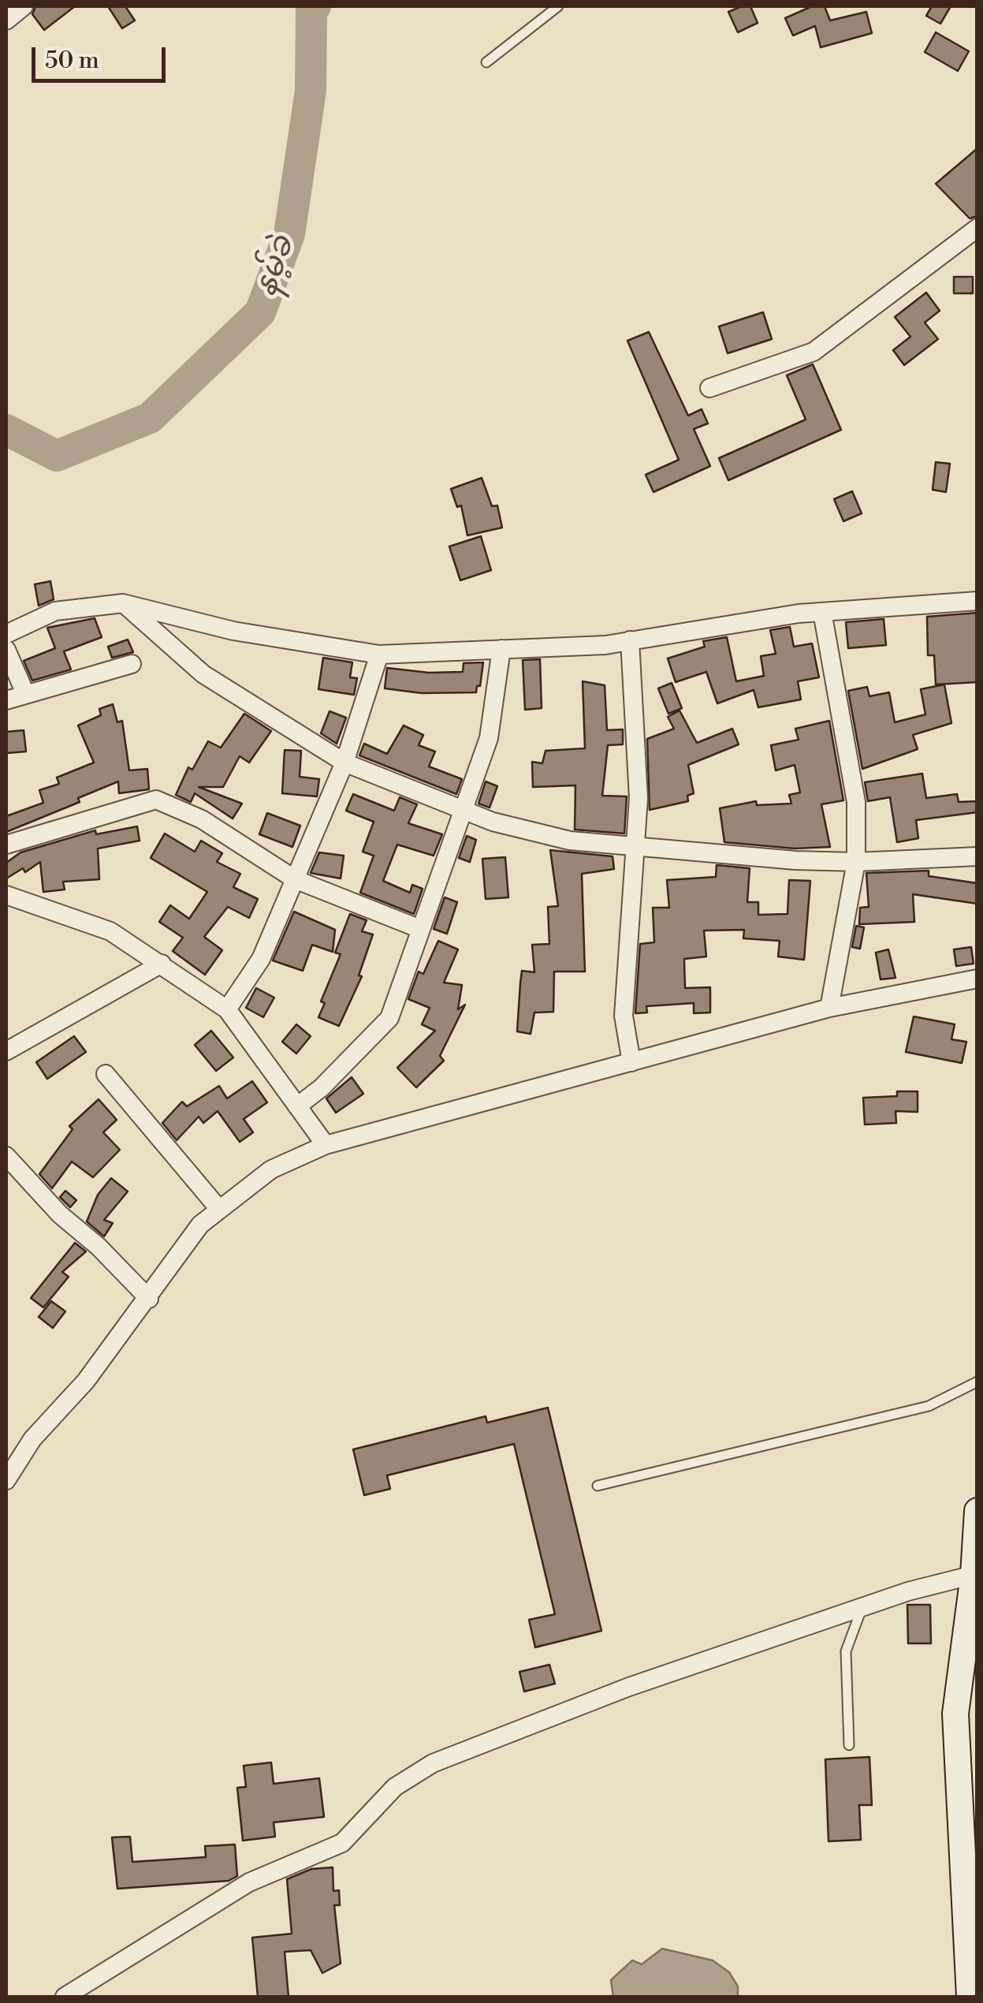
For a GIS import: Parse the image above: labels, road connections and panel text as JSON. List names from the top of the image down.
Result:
{
  "water": ["နမ့်ခဲ"],
  "scale_bar": "50 m"
}
